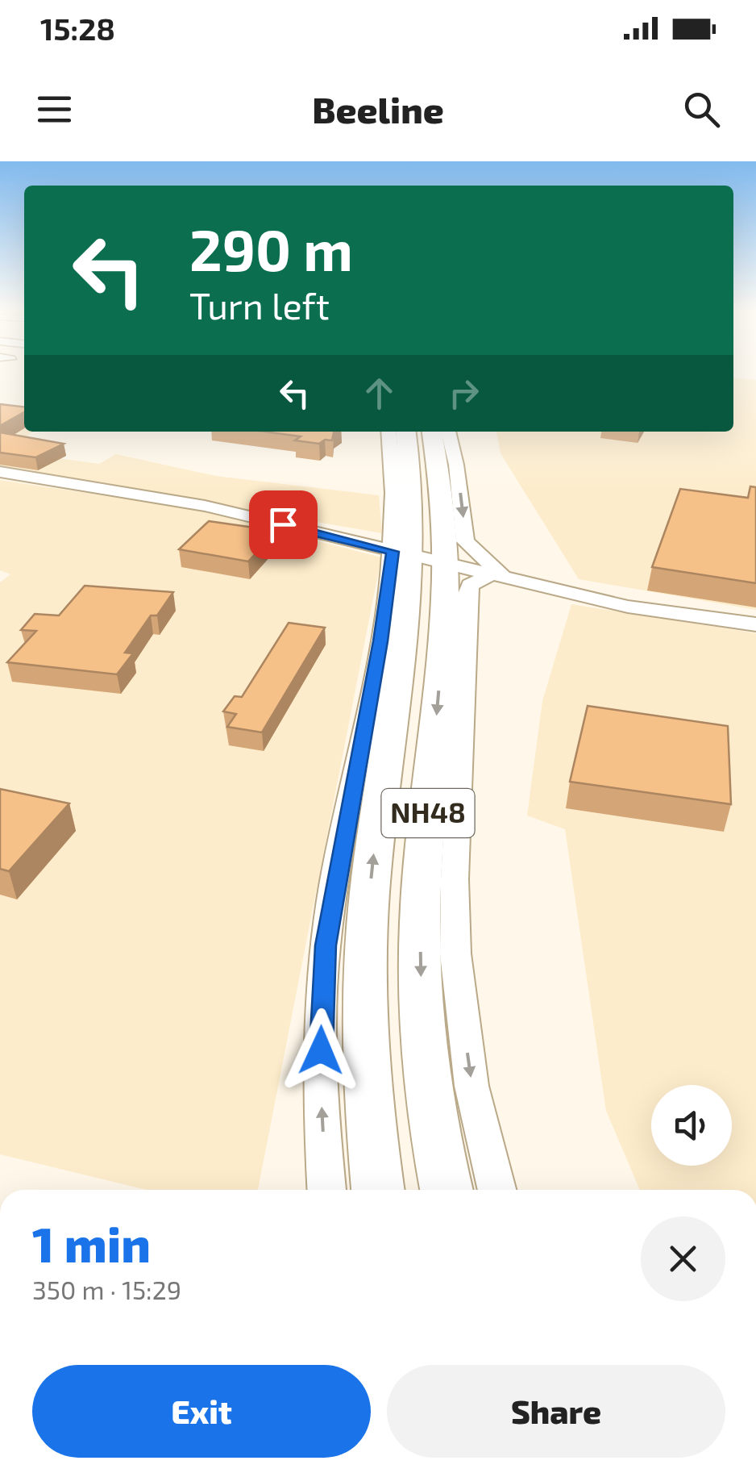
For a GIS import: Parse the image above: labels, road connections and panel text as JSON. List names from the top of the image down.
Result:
{
  "streets": {
    "highway": ["NH48"]
  },
  "page": {
    "status": "15:28",
    "header": "Beeline",
    "turn": ["290 m", "Turn left"],
    "heading": ["1 min", "350 m · 15:29"],
    "buttons": ["Exit", "Share"]
  }
}
